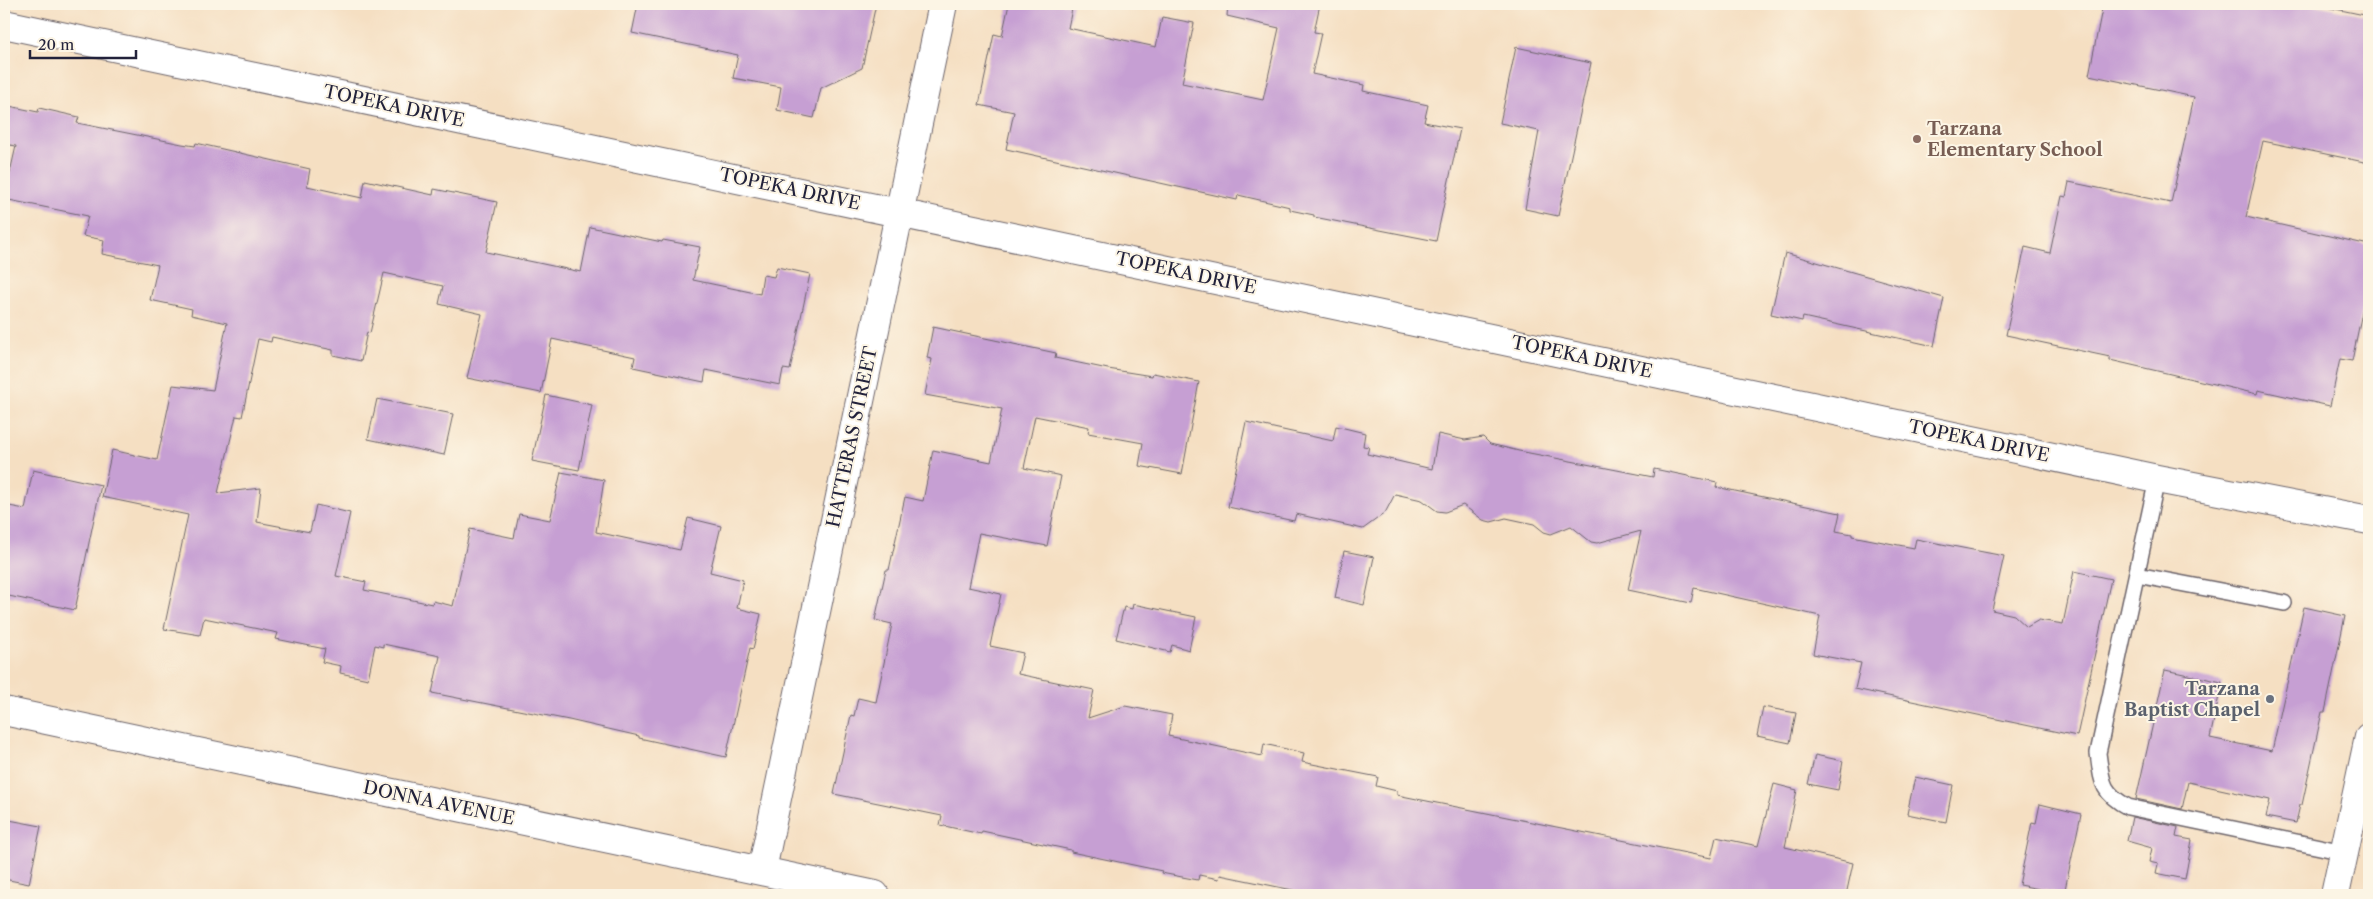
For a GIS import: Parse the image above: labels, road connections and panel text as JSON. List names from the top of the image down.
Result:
{
  "streets": {
    "street": ["TOPEKA DRIVE", "HATTERAS STREET", "DONNA AVENUE"]
  },
  "crossings": [
    ["TOPEKA DRIVE", "HATTERAS STREET"],
    ["HATTERAS STREET", "DONNA AVENUE"]
  ],
  "places": ["Tarzana Elementary School", "Tarzana Baptist Chapel"],
  "scale_bar": "20 m"
}
